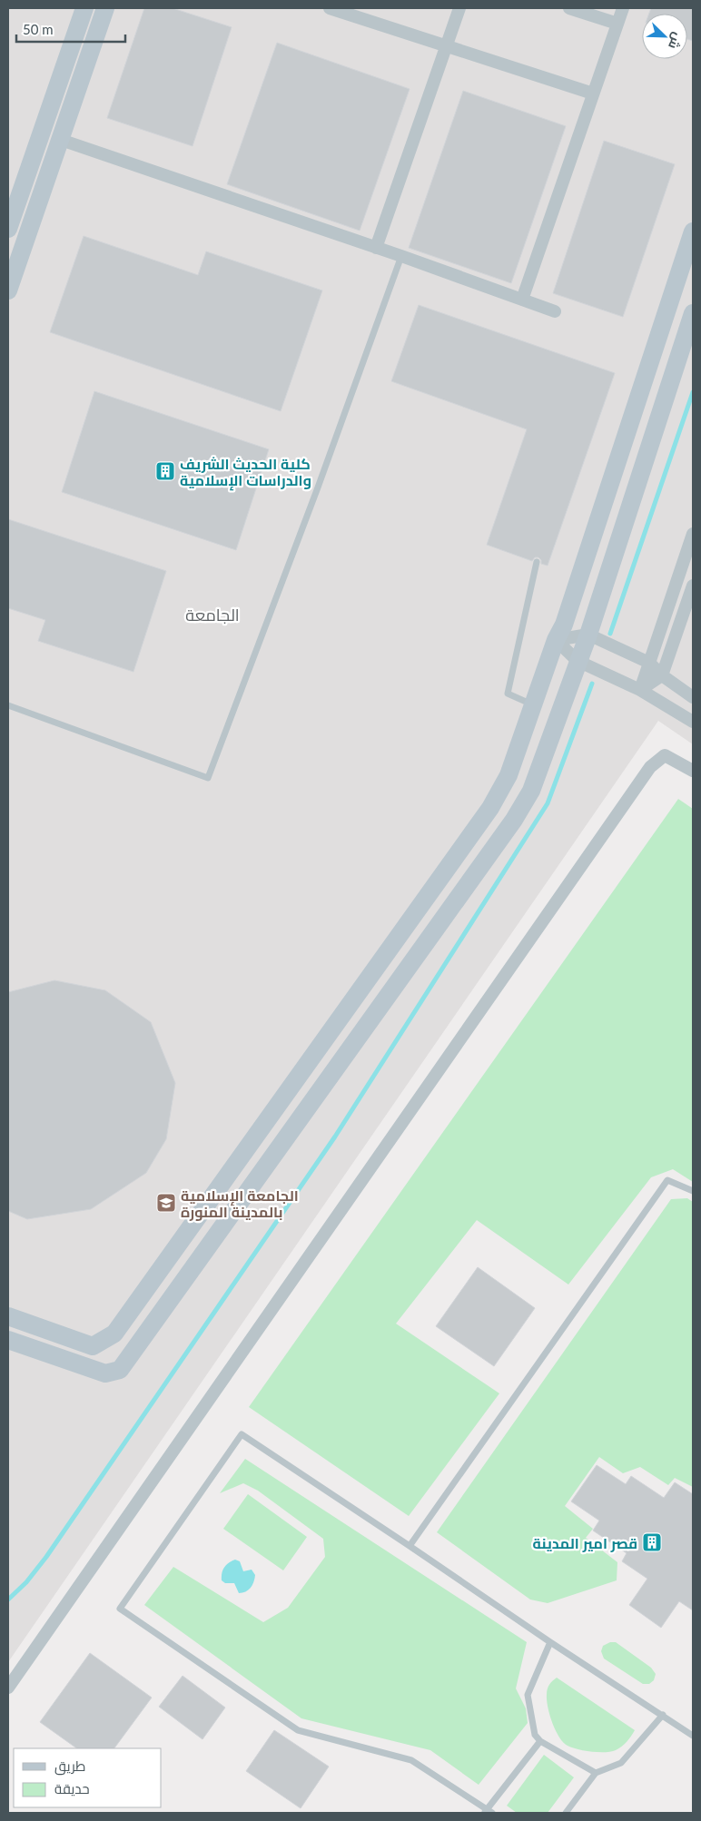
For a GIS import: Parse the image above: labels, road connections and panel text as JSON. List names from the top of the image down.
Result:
{
  "districts": ["الجامعة"],
  "places": {
    "building": ["كلية الحديث الشريف والدراسات الإسلامية", "قصر امير المدينة"],
    "school or university": ["الجامعة الإسلامية بالمدينة المنورة"]
  },
  "legend": ["طريق", "حديقة"],
  "scale_bar": "50 m",
  "north": "bottom right"
}
